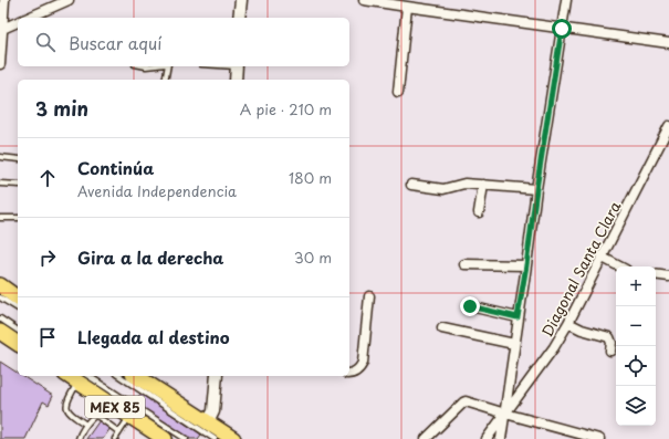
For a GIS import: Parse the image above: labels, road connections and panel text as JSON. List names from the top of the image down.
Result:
{
  "streets": {
    "main road": ["MEX 85"],
    "street": ["Diagonal Santa Clara"]
  },
  "page": {
    "search": "Buscar aquí",
    "heading": ["3 min", "A pie · 210 m"],
    "list": [
      ["Continúa", "Avenida Independencia", "180 m"],
      ["Gira a la derecha", "30 m"],
      "Llegada al destino"
    ],
    "map_buttons": ["+", "−"]
  }
}
